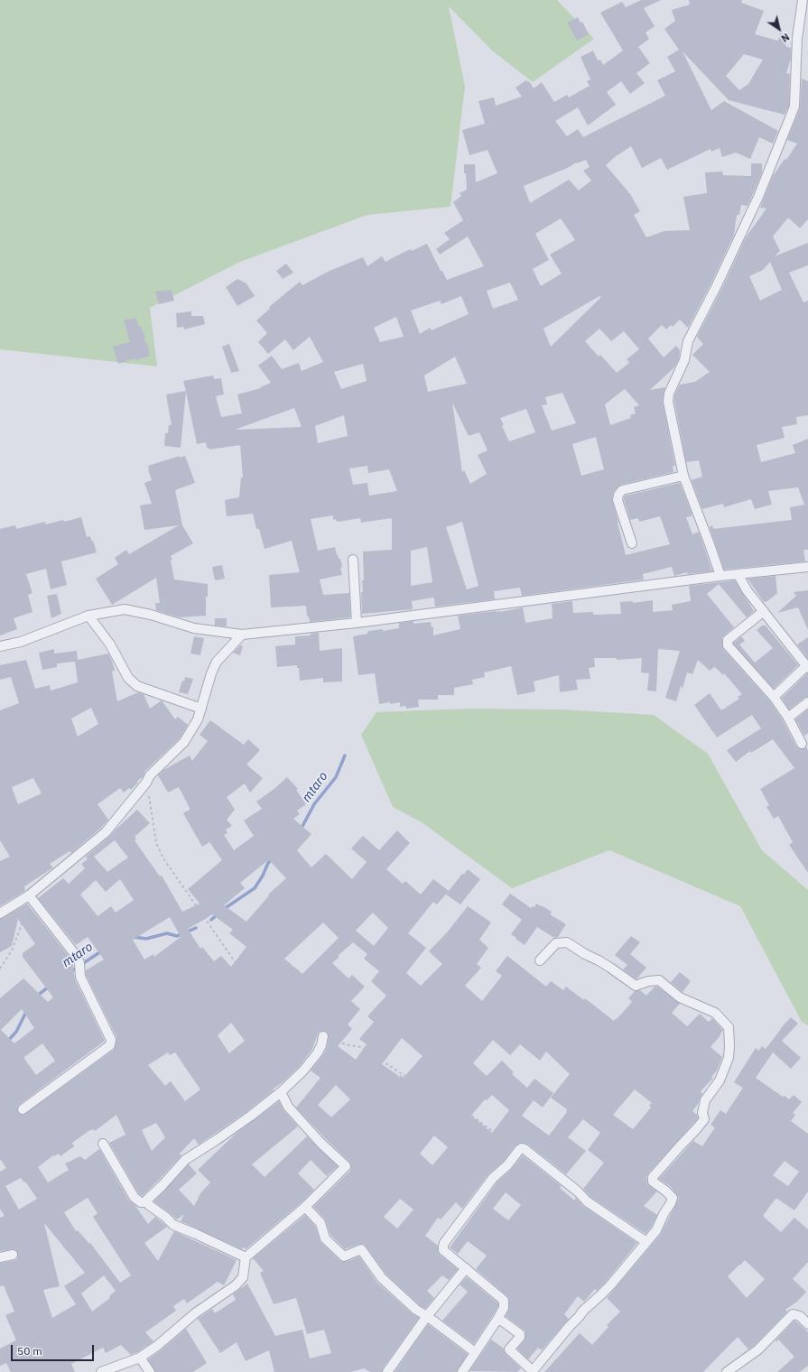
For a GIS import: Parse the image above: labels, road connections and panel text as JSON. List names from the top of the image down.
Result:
{
  "water": ["mtaro"],
  "scale_bar": "50 m",
  "north": "bottom right"
}
